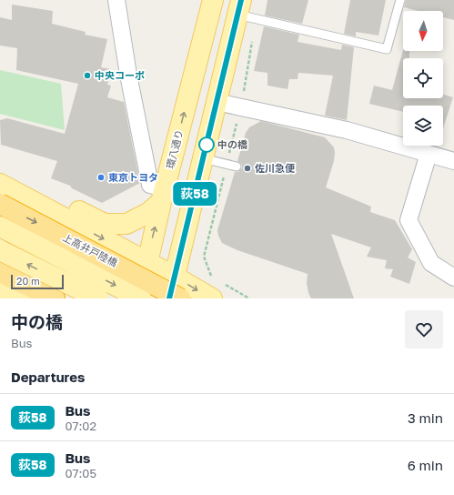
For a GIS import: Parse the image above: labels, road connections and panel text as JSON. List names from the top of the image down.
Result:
{
  "streets": {
    "highway": ["上高井戸陸橋"],
    "main road": ["環八通り"]
  },
  "crossings": [
    ["環八通り", "上高井戸陸橋"]
  ],
  "one_way": ["上高井戸陸橋"],
  "places": [
    "中央コーポ",
    "中の橋",
    "佐川急便",
    "東京トヨタ"
  ],
  "lines": ["bus line 荻58"],
  "scale_bar": "20 m",
  "north": "bottom",
  "page": {
    "on_map": "荻58",
    "scale": "20 m",
    "heading": [
      ["中の橋", "Bus"],
      "Departures"
    ],
    "list": [
      {
        "mark": "荻58",
        "name": "Bus",
        "note": "07:02",
        "value": "3 min"
      },
      {
        "mark": "荻58",
        "name": "Bus",
        "note": "07:05",
        "value": "6 min"
      }
    ]
  }
}
